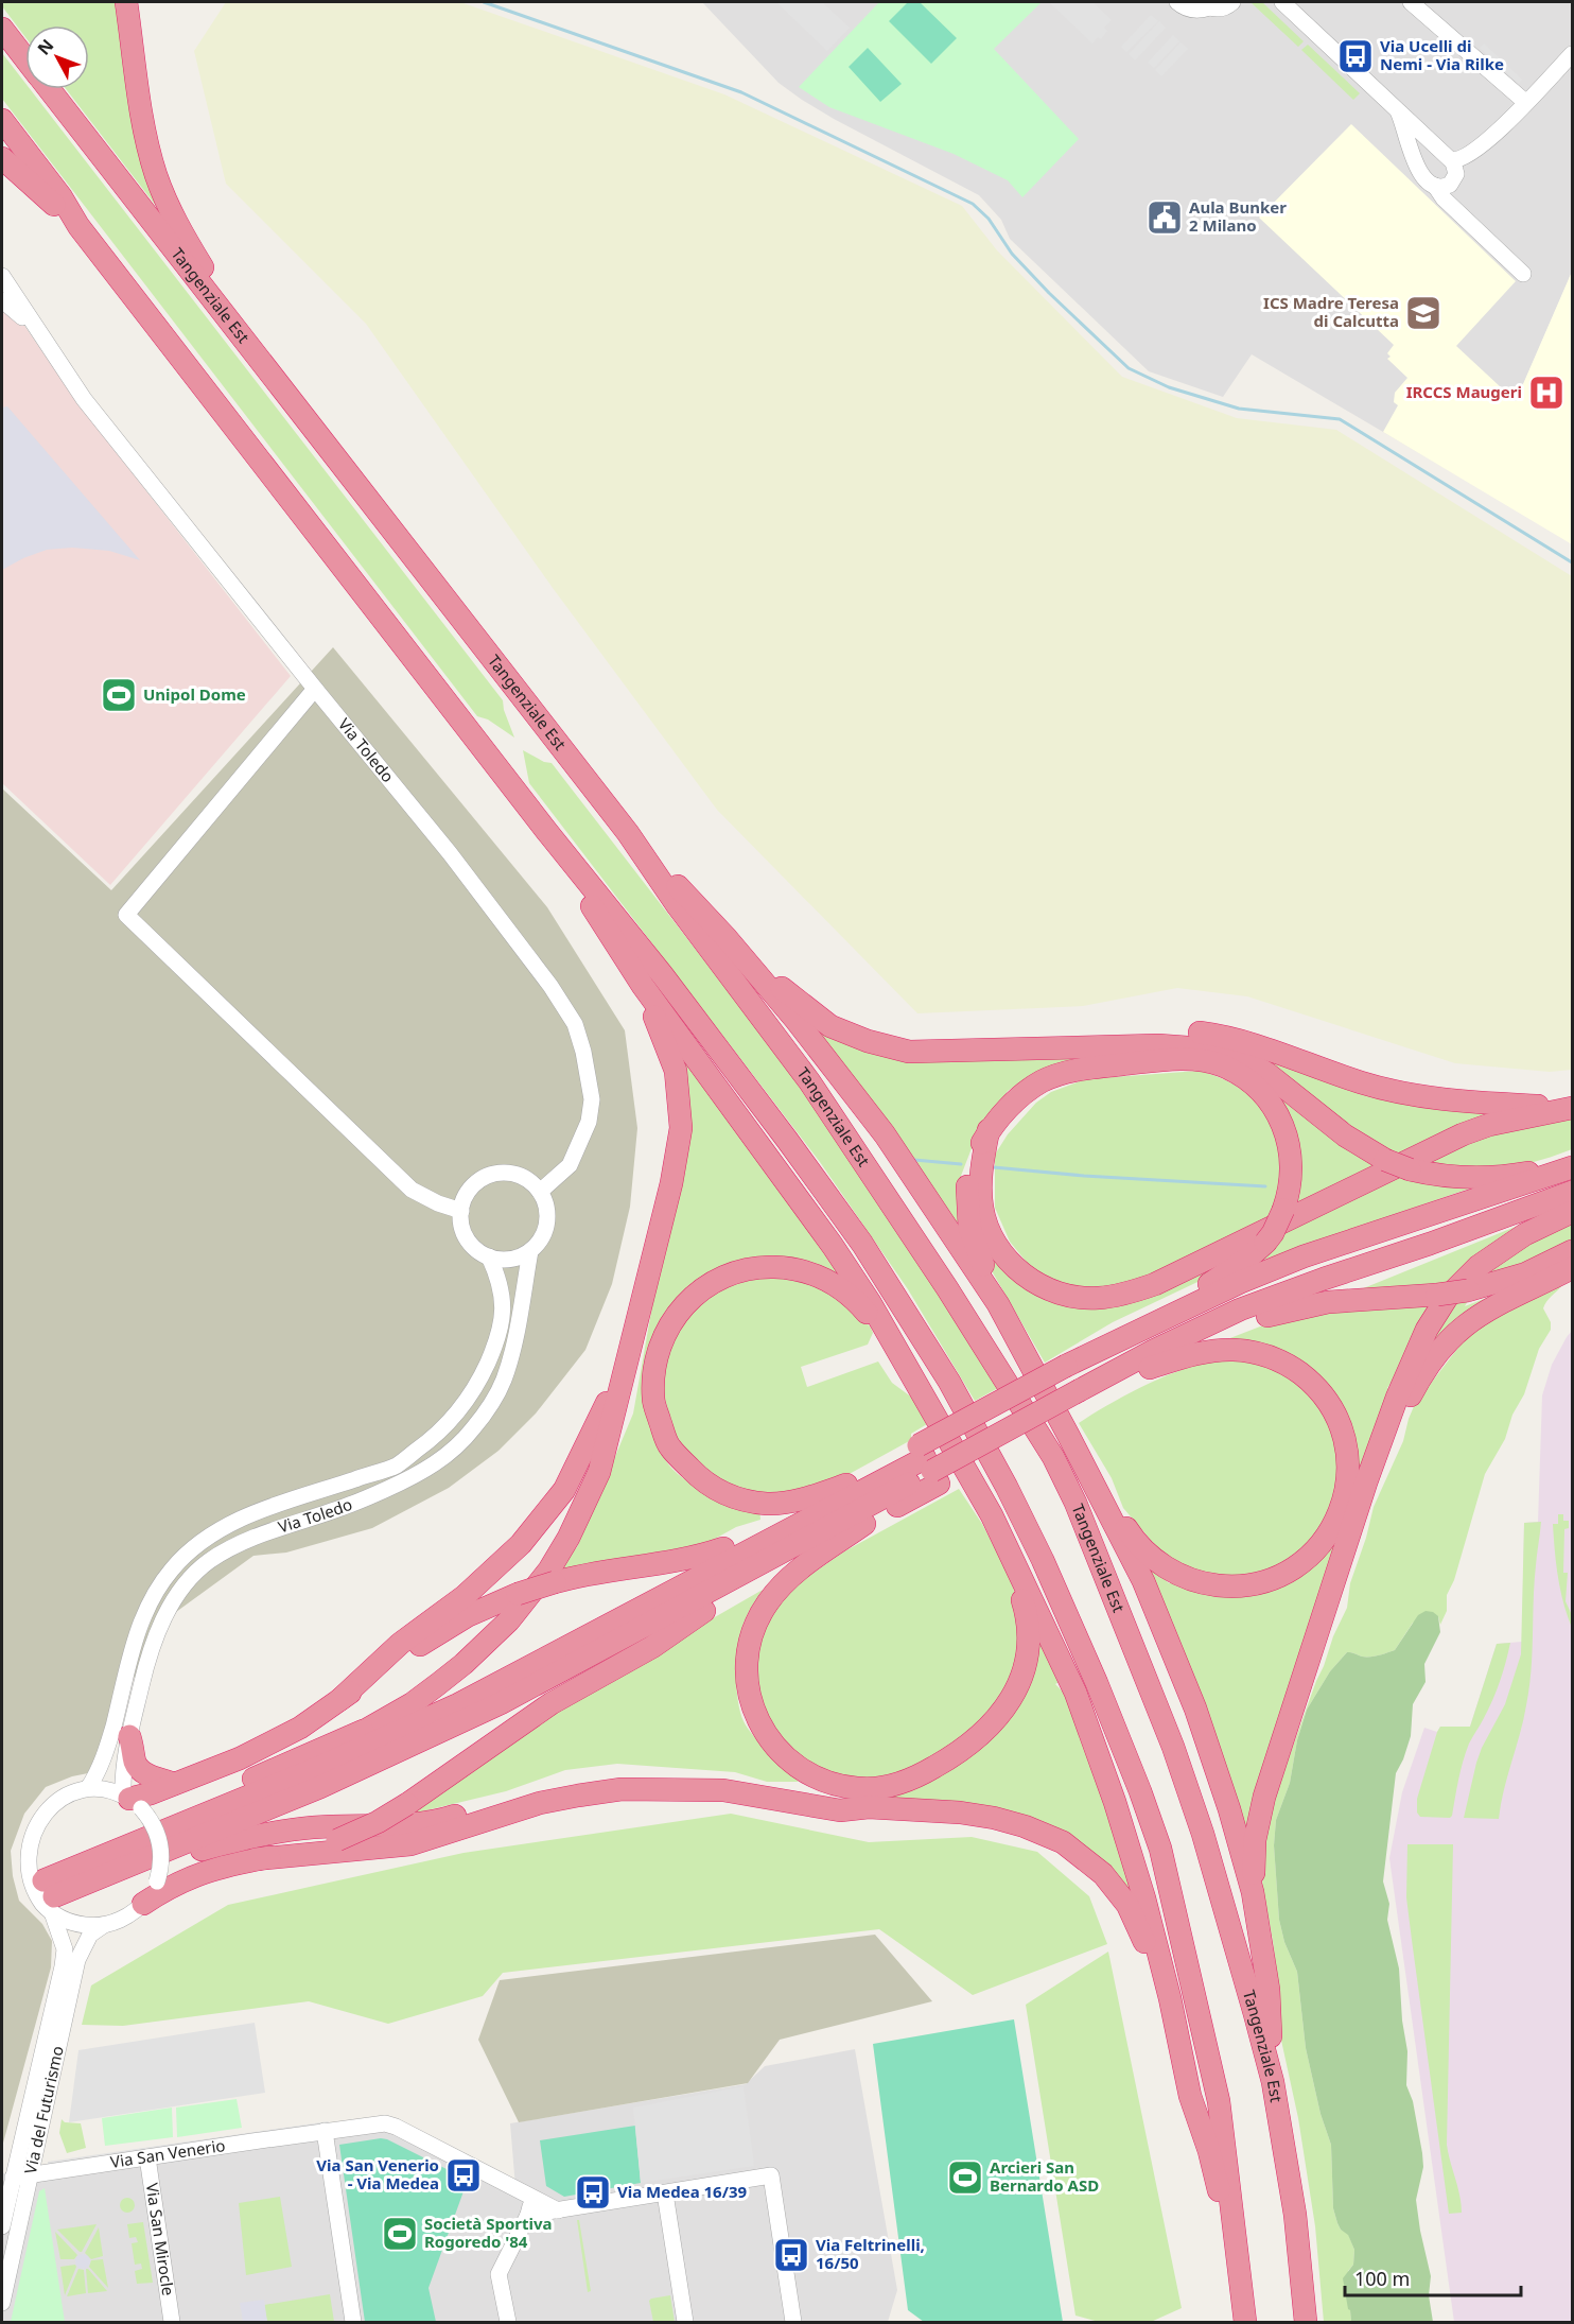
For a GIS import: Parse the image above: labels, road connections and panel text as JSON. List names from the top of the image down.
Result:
{
  "streets": {
    "highway": ["Tangenziale Est"],
    "street": [
      "Via Toledo",
      "Via del Futurismo",
      "Via San Venerio",
      "Via San Mirocle"
    ]
  },
  "crossings": [
    ["Via del Futurismo", "Via San Venerio"],
    ["Via San Venerio", "Via San Mirocle"]
  ],
  "places": {
    "bus stop": [
      "Via Ucelli di Nemi - Via Rilke",
      "Via San Venerio - Via Medea",
      "Via Medea 16/39",
      "Via Feltrinelli, 16/50"
    ],
    "public building": ["Aula Bunker 2 Milano"],
    "school or university": ["ICS Madre Teresa di Calcutta"],
    "hospital": ["IRCCS Maugeri"],
    "sports": ["Unipol Dome", "Arcieri San Bernardo ASD", "Società Sportiva Rogoredo '84"]
  },
  "scale_bar": "100 m",
  "north": "top left"
}
